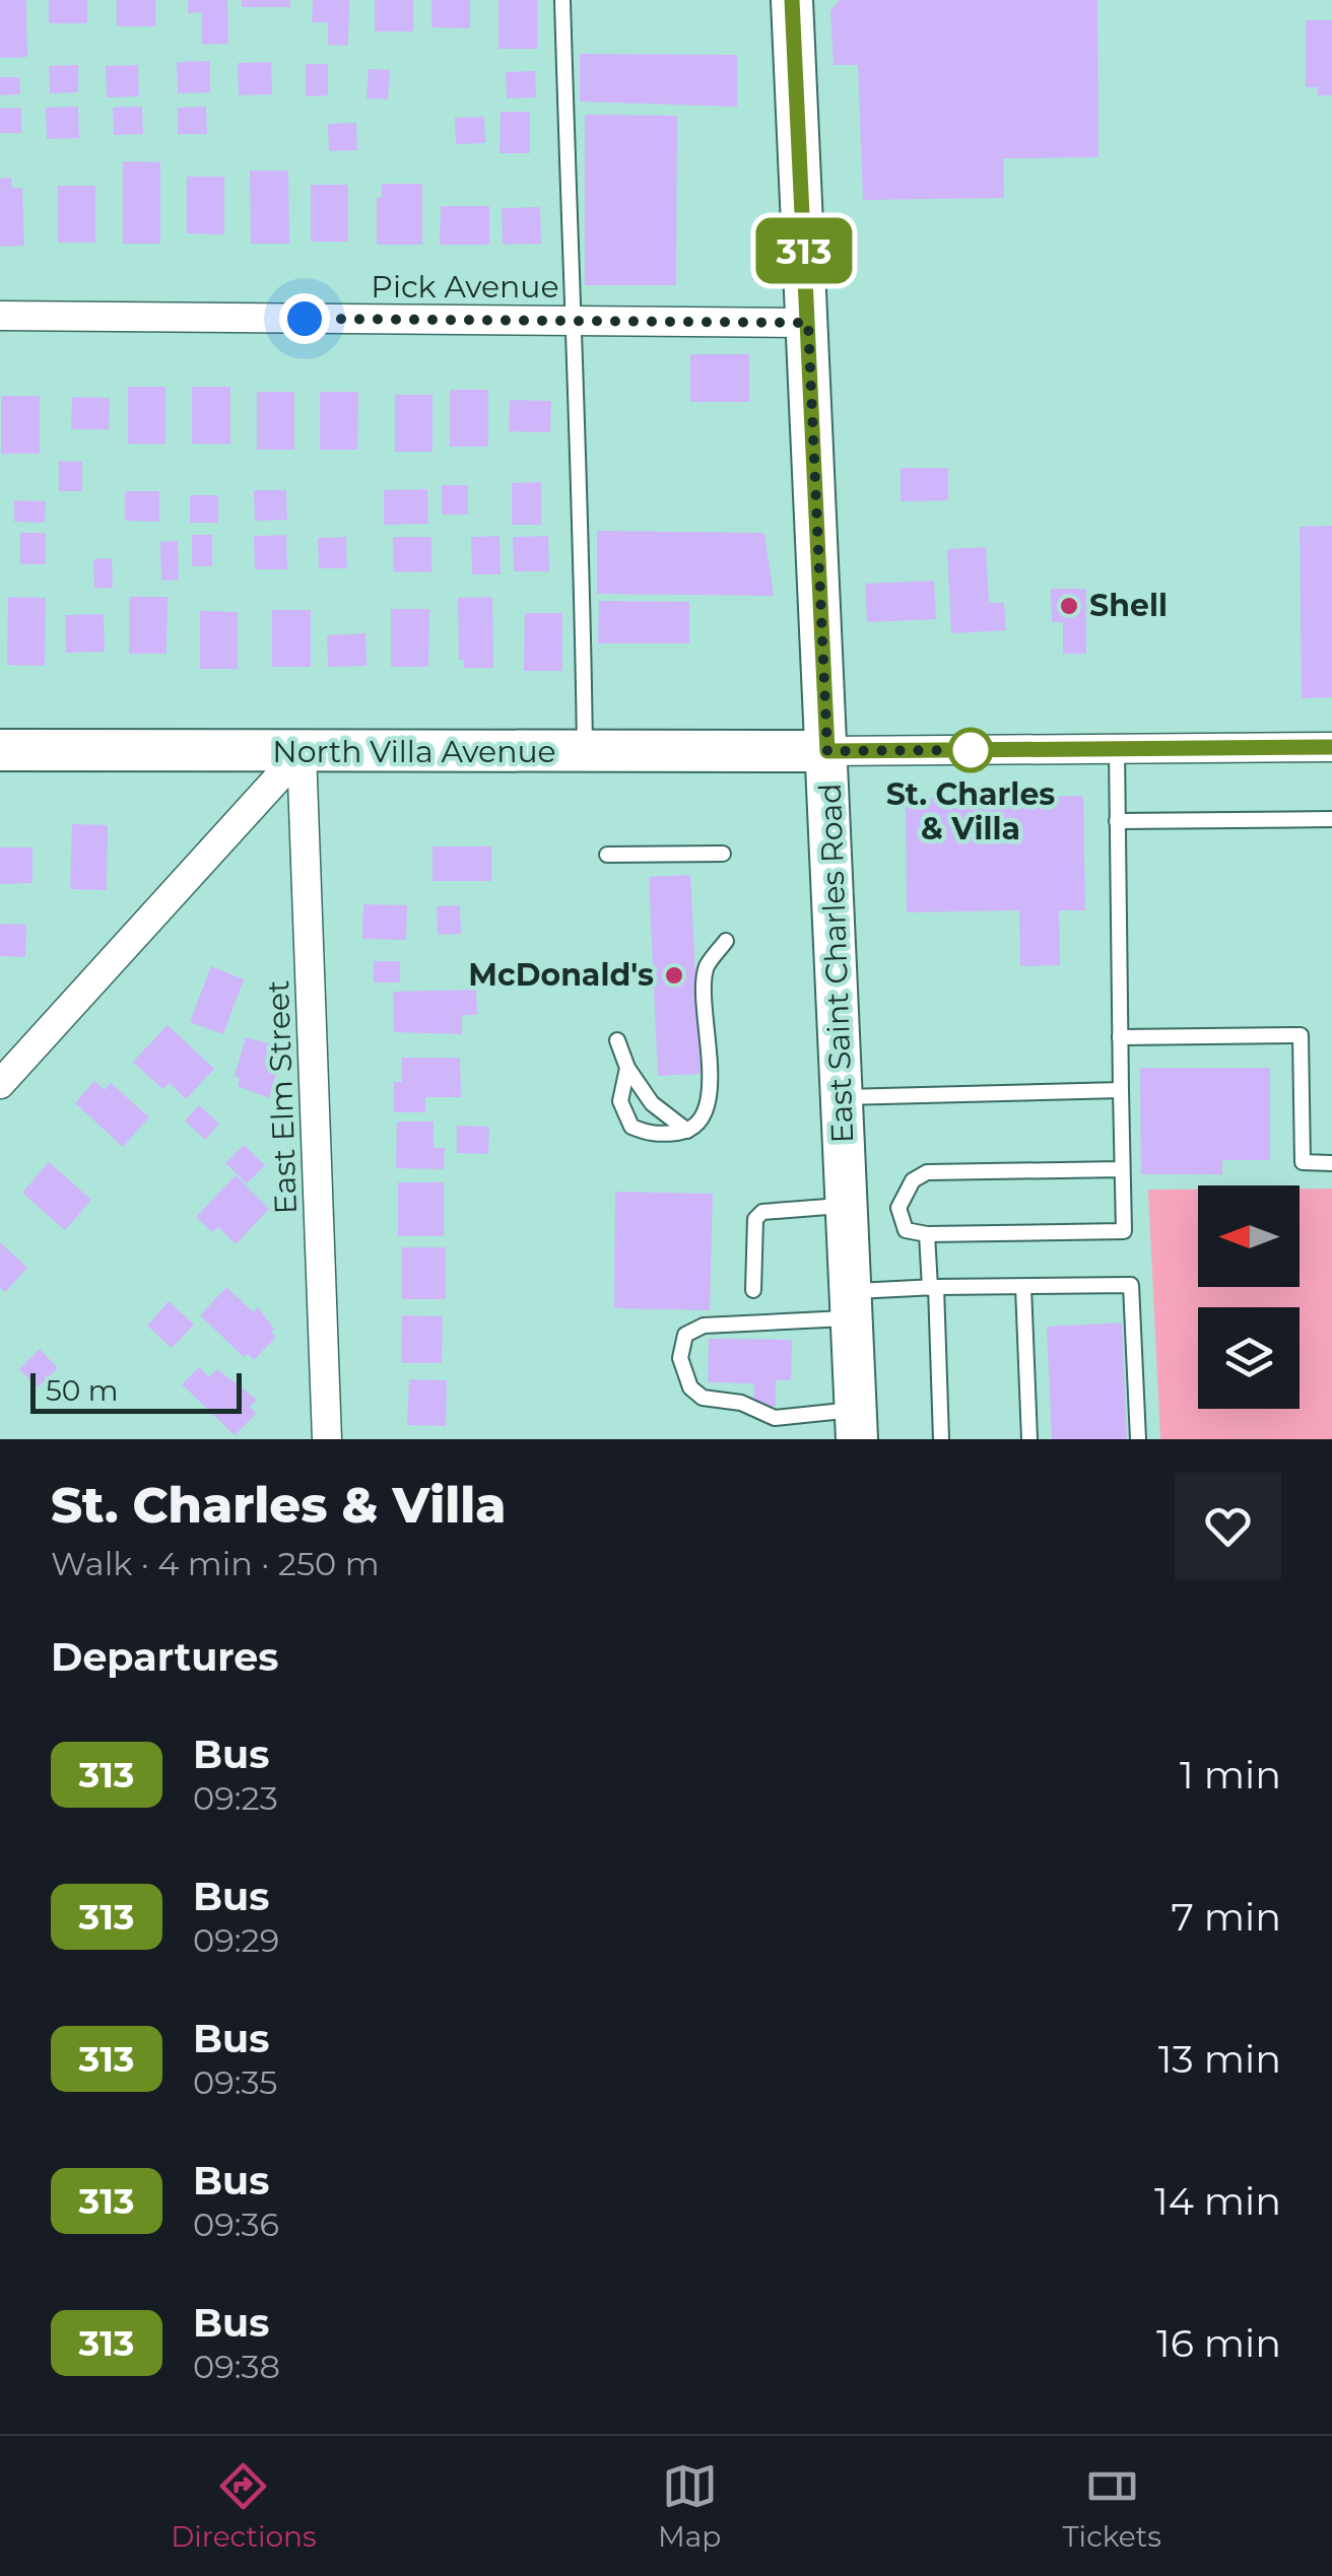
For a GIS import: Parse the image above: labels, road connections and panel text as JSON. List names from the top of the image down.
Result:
{
  "streets": {
    "main road": ["North Villa Avenue", "East Saint Charles Road"],
    "street": ["Pick Avenue", "East Elm Street"]
  },
  "crossings": [
    ["Pick Avenue", "East Saint Charles Road"],
    ["North Villa Avenue", "East Saint Charles Road"],
    ["North Villa Avenue", "East Elm Street"]
  ],
  "places": ["Shell", "St. Charles & Villa", "McDonald's"],
  "lines": ["bus line 313"],
  "scale_bar": "50 m",
  "north": "left",
  "page": {
    "on_map": "313",
    "scale": "50 m",
    "heading": [
      ["St. Charles & Villa", "Walk · 4 min · 250 m"],
      "Departures"
    ],
    "list": [
      {
        "mark": "313",
        "name": "Bus",
        "note": "09:23",
        "value": "1 min"
      },
      {
        "mark": "313",
        "name": "Bus",
        "note": "09:29",
        "value": "7 min"
      },
      {
        "mark": "313",
        "name": "Bus",
        "note": "09:35",
        "value": "13 min"
      },
      {
        "mark": "313",
        "name": "Bus",
        "note": "09:36",
        "value": "14 min"
      },
      {
        "mark": "313",
        "name": "Bus",
        "note": "09:38",
        "value": "16 min"
      }
    ],
    "tabs": ["Directions", "Map", "Tickets"]
  }
}
